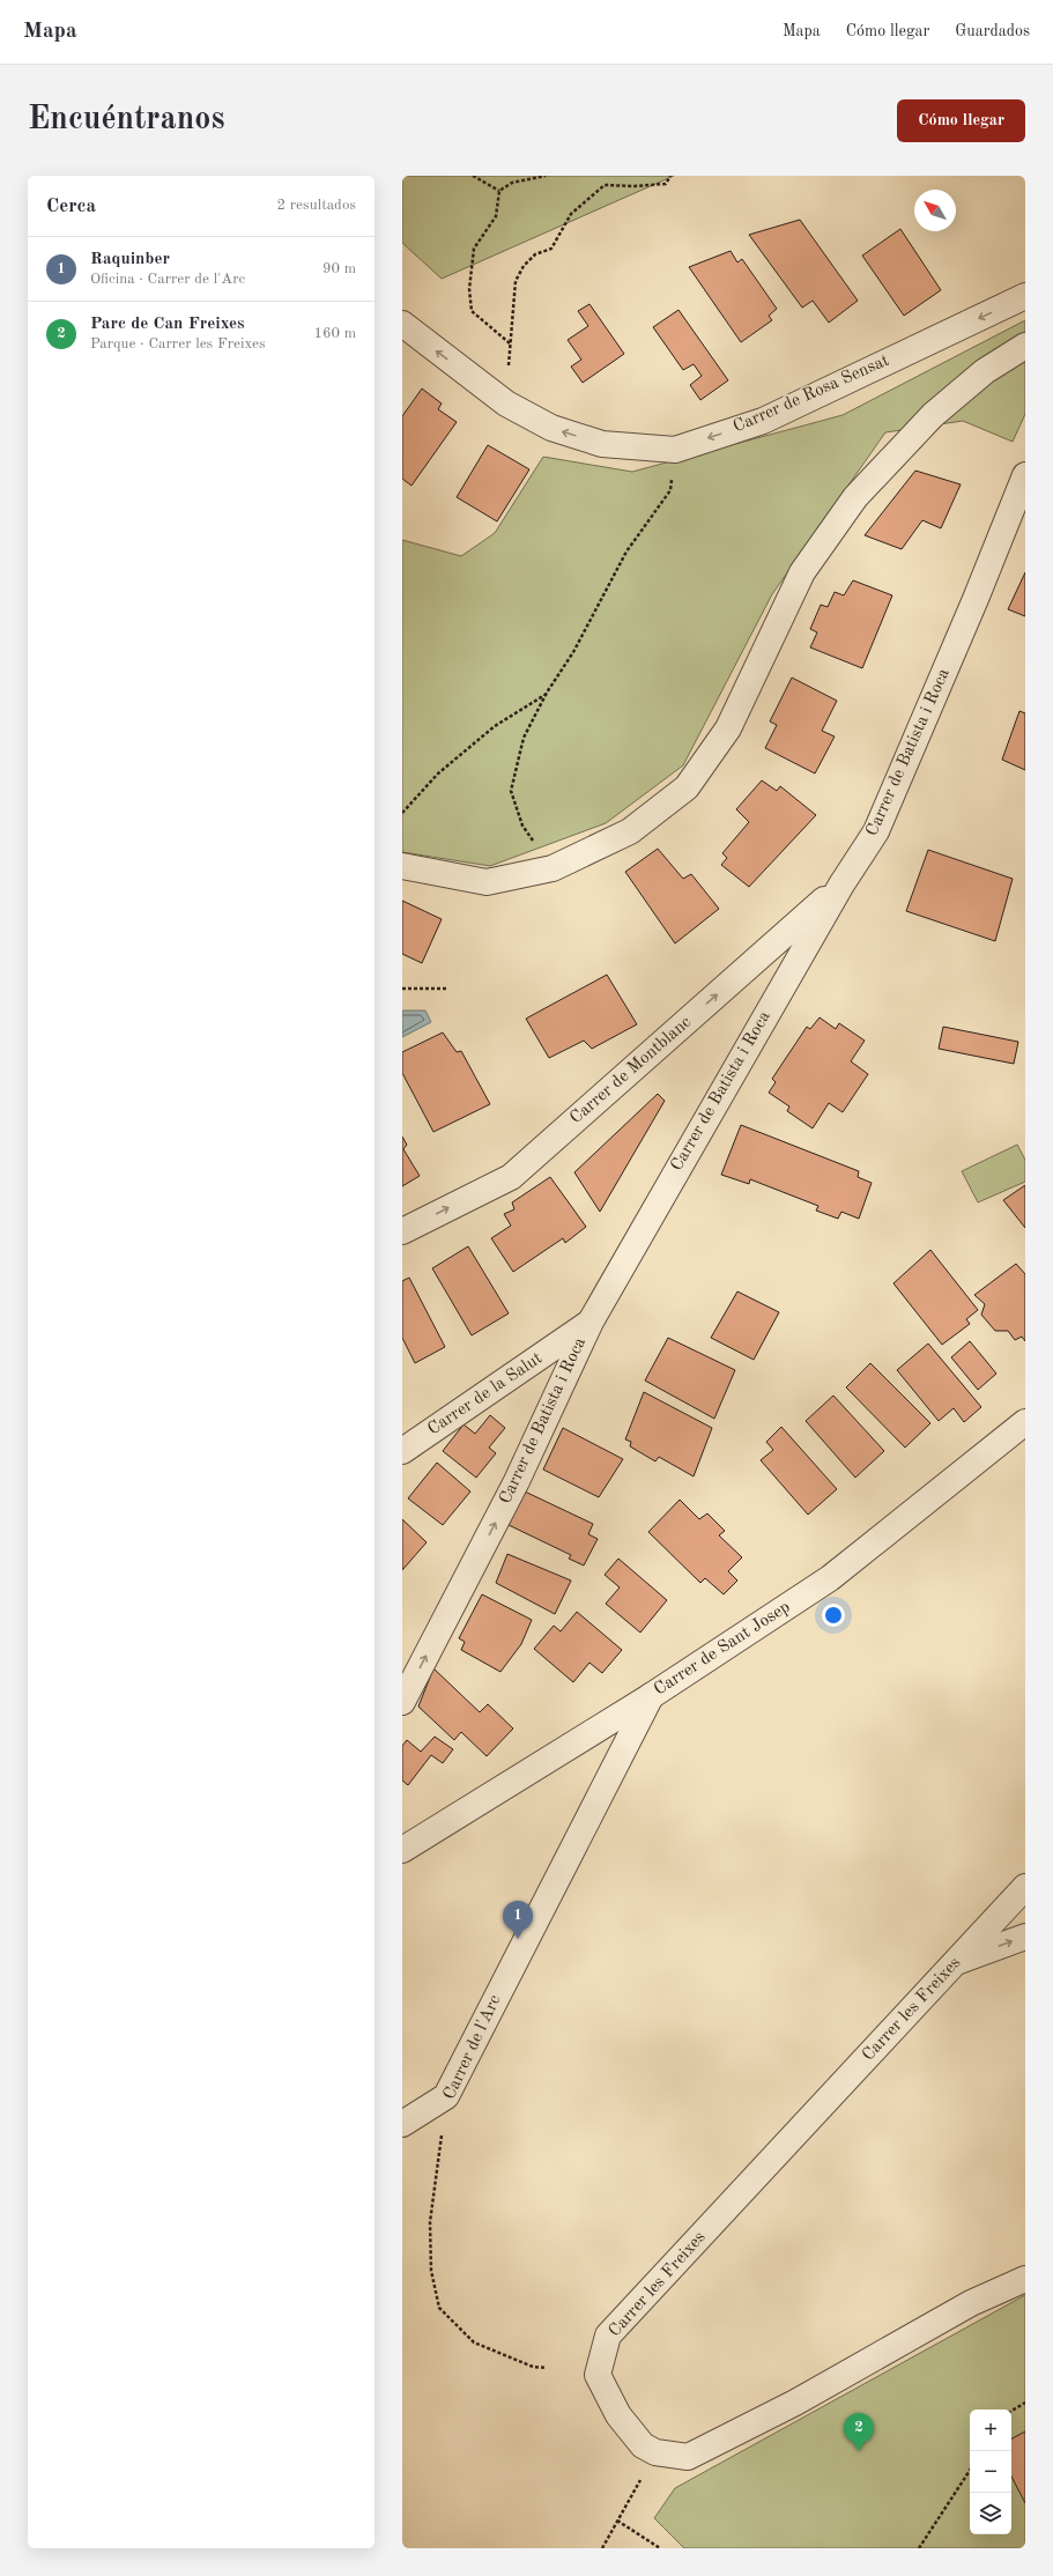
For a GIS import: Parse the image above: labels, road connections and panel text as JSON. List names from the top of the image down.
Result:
{
  "streets": {
    "street": [
      "Carrer de Rosa Sensat",
      "Carrer de Batista i Roca",
      "Carrer de Montblanc",
      "Carrer de la Salut",
      "Carrer de Sant Josep",
      "Carrer les Freixes",
      "Carrer de l'Arc"
    ]
  },
  "crossings": [
    ["Carrer de Batista i Roca", "Carrer de Montblanc"],
    ["Carrer de Batista i Roca", "Carrer de la Salut"],
    ["Carrer de Sant Josep", "Carrer de l'Arc"]
  ],
  "one_way": ["Carrer de Rosa Sensat"],
  "north": "top left",
  "page": {
    "header": "Mapa",
    "nav": ["Mapa", "Cómo llegar", "Guardados"],
    "buttons": "Cómo llegar",
    "title": "Encuéntranos",
    "heading": ["Cerca", "2 resultados"],
    "list": [
      {
        "mark": "1",
        "name": "Raquinber",
        "note": "Oficina · Carrer de l'Arc",
        "value": "90 m"
      },
      {
        "mark": "2",
        "name": "Parc de Can Freixes",
        "note": "Parque · Carrer les Freixes",
        "value": "160 m"
      }
    ],
    "pins": ["1", "2"],
    "map_buttons": ["+", "−"]
  }
}
